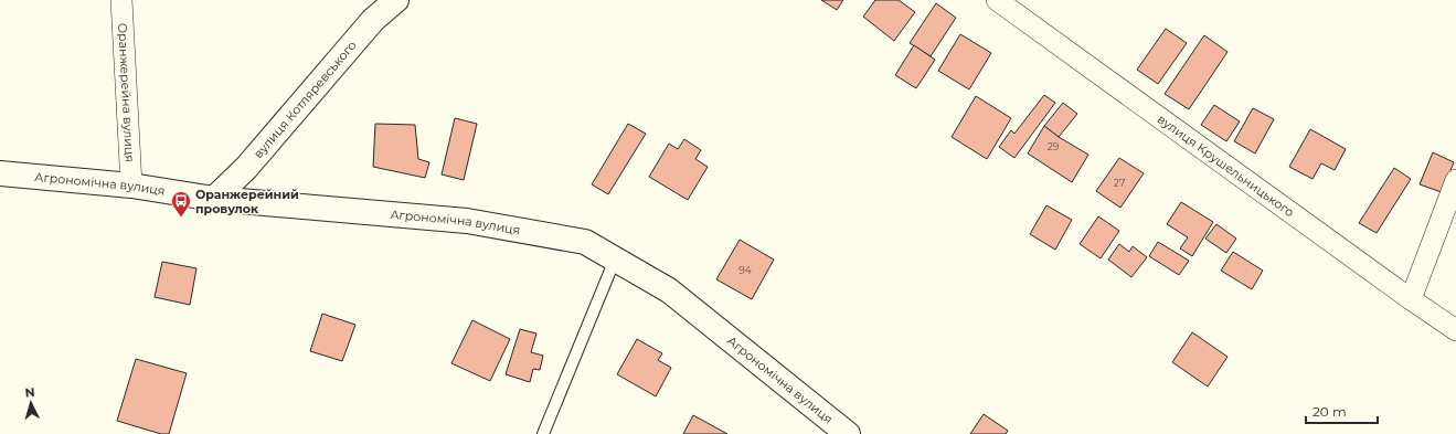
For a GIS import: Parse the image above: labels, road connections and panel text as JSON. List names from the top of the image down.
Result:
{
  "streets": {
    "street": [
      "Оранжерейна вулиця",
      "вулиця Котляревського",
      "вулиця Крушельницького",
      "Агрономічна вулиця"
    ]
  },
  "crossings": [
    ["Оранжерейна вулиця", "Агрономічна вулиця"],
    ["вулиця Котляревського", "Агрономічна вулиця"]
  ],
  "places": {
    "bus stop": ["Оранжерейний провулок"]
  },
  "house_numbers": ["29", "27", "94"],
  "scale_bar": "20 m",
  "north": "top"
}
